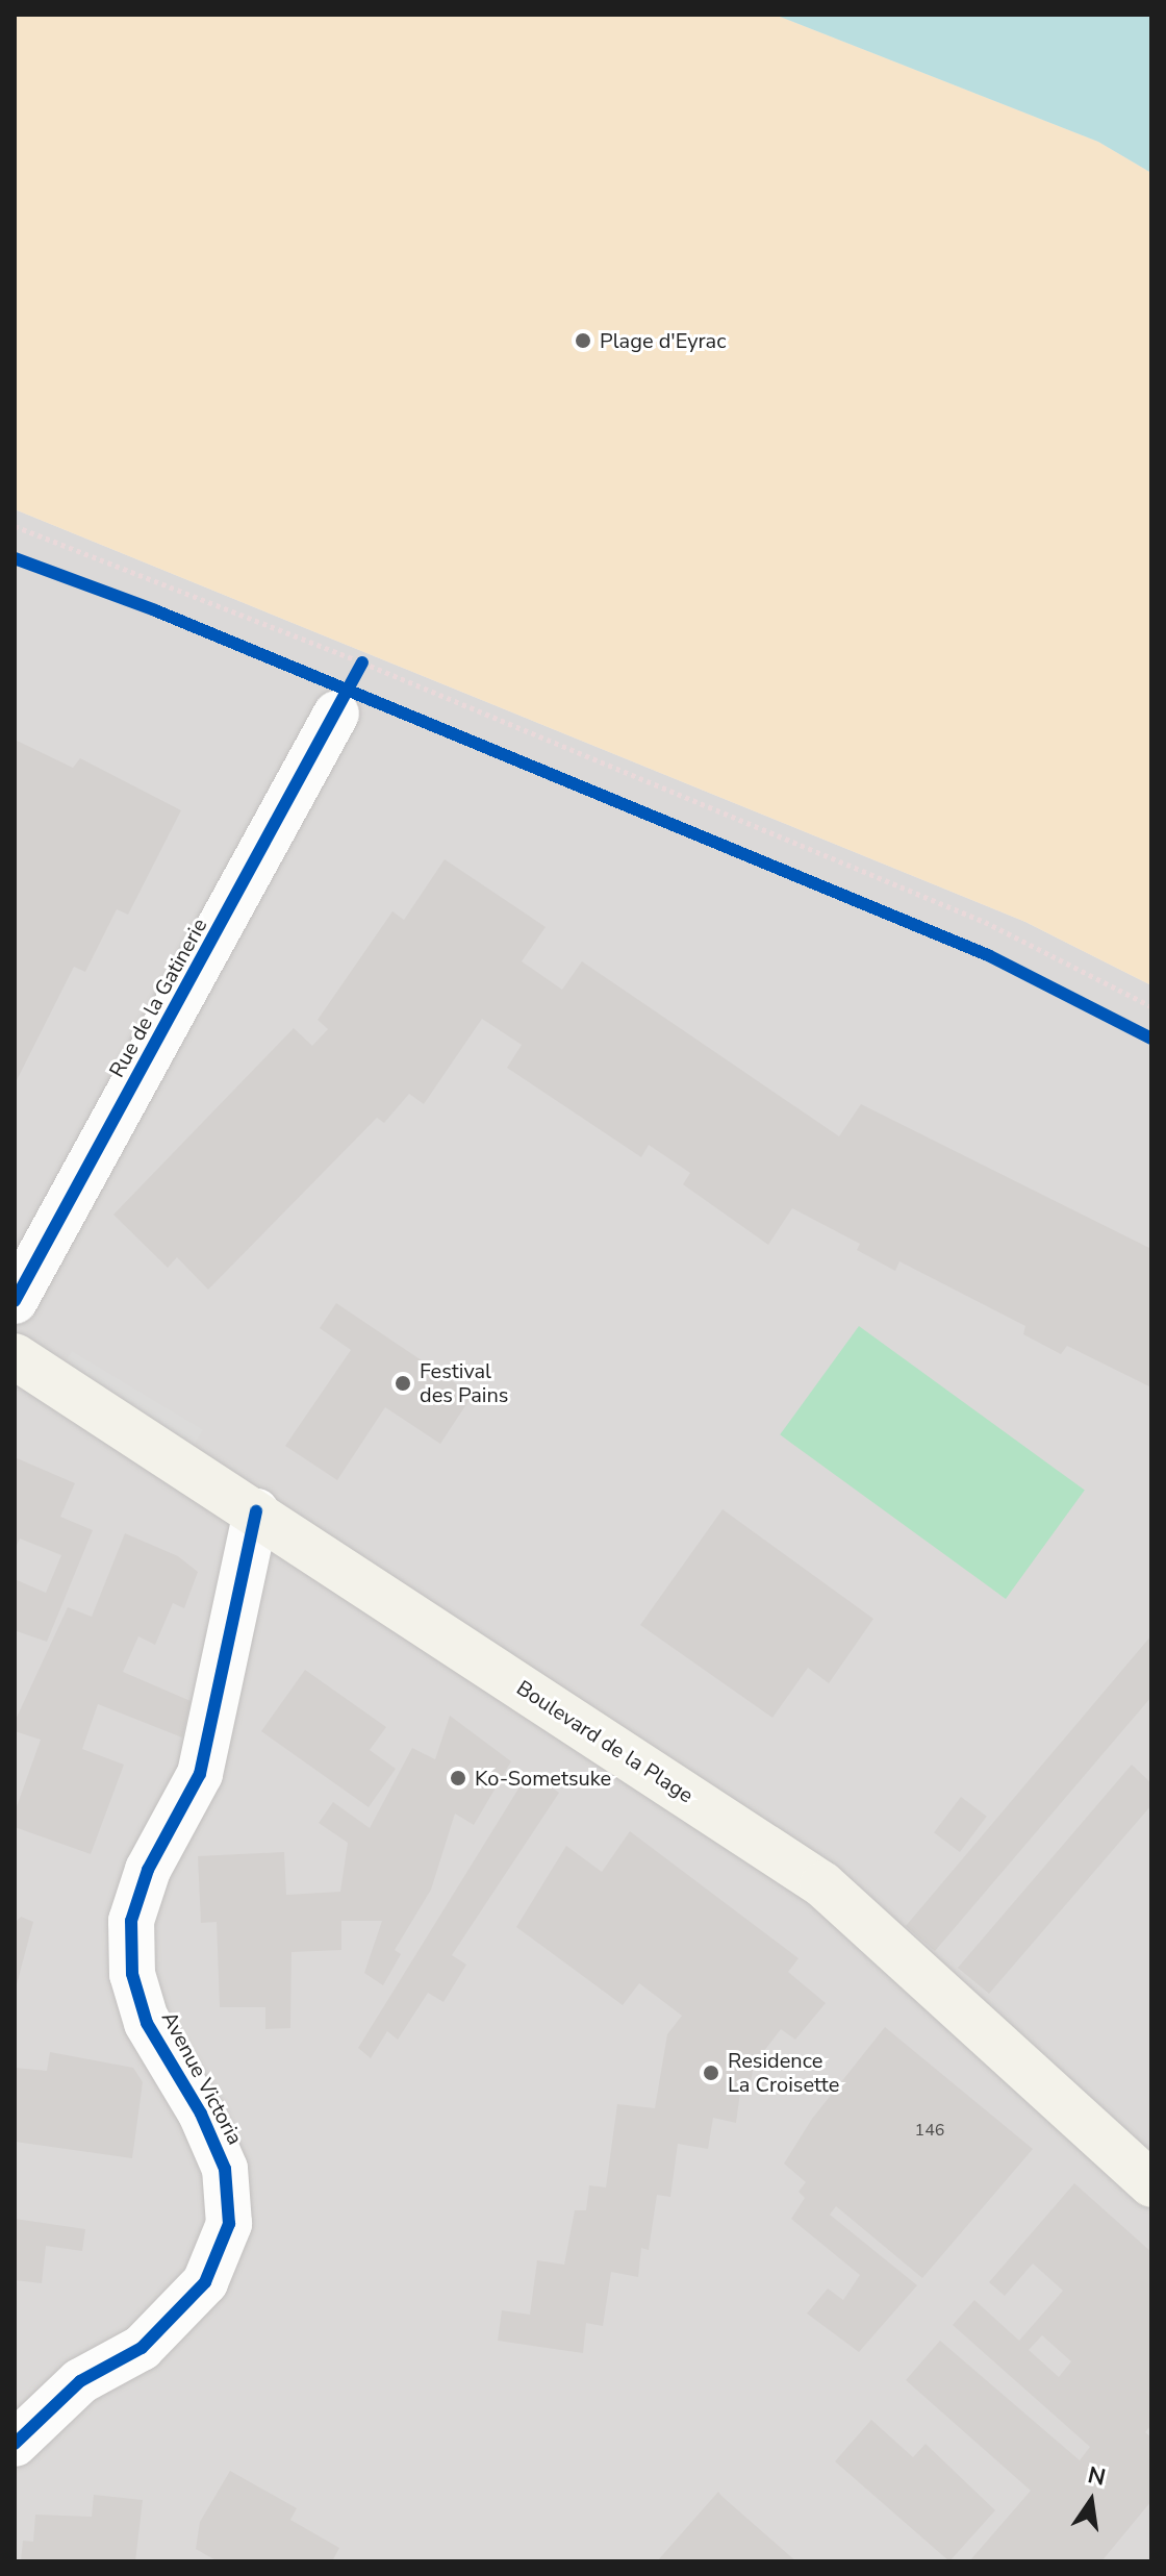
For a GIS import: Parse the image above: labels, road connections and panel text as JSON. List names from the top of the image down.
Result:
{
  "streets": {
    "main road": ["Boulevard de la Plage"],
    "street": ["Rue de la Gatinerie", "Avenue Victoria"]
  },
  "crossings": [
    ["Boulevard de la Plage", "Avenue Victoria"]
  ],
  "places": [
    "Plage d'Eyrac",
    "Festival des Pains",
    "Ko-Sometsuke",
    "Residence La Croisette"
  ],
  "house_numbers": ["146"],
  "north": "top"
}
